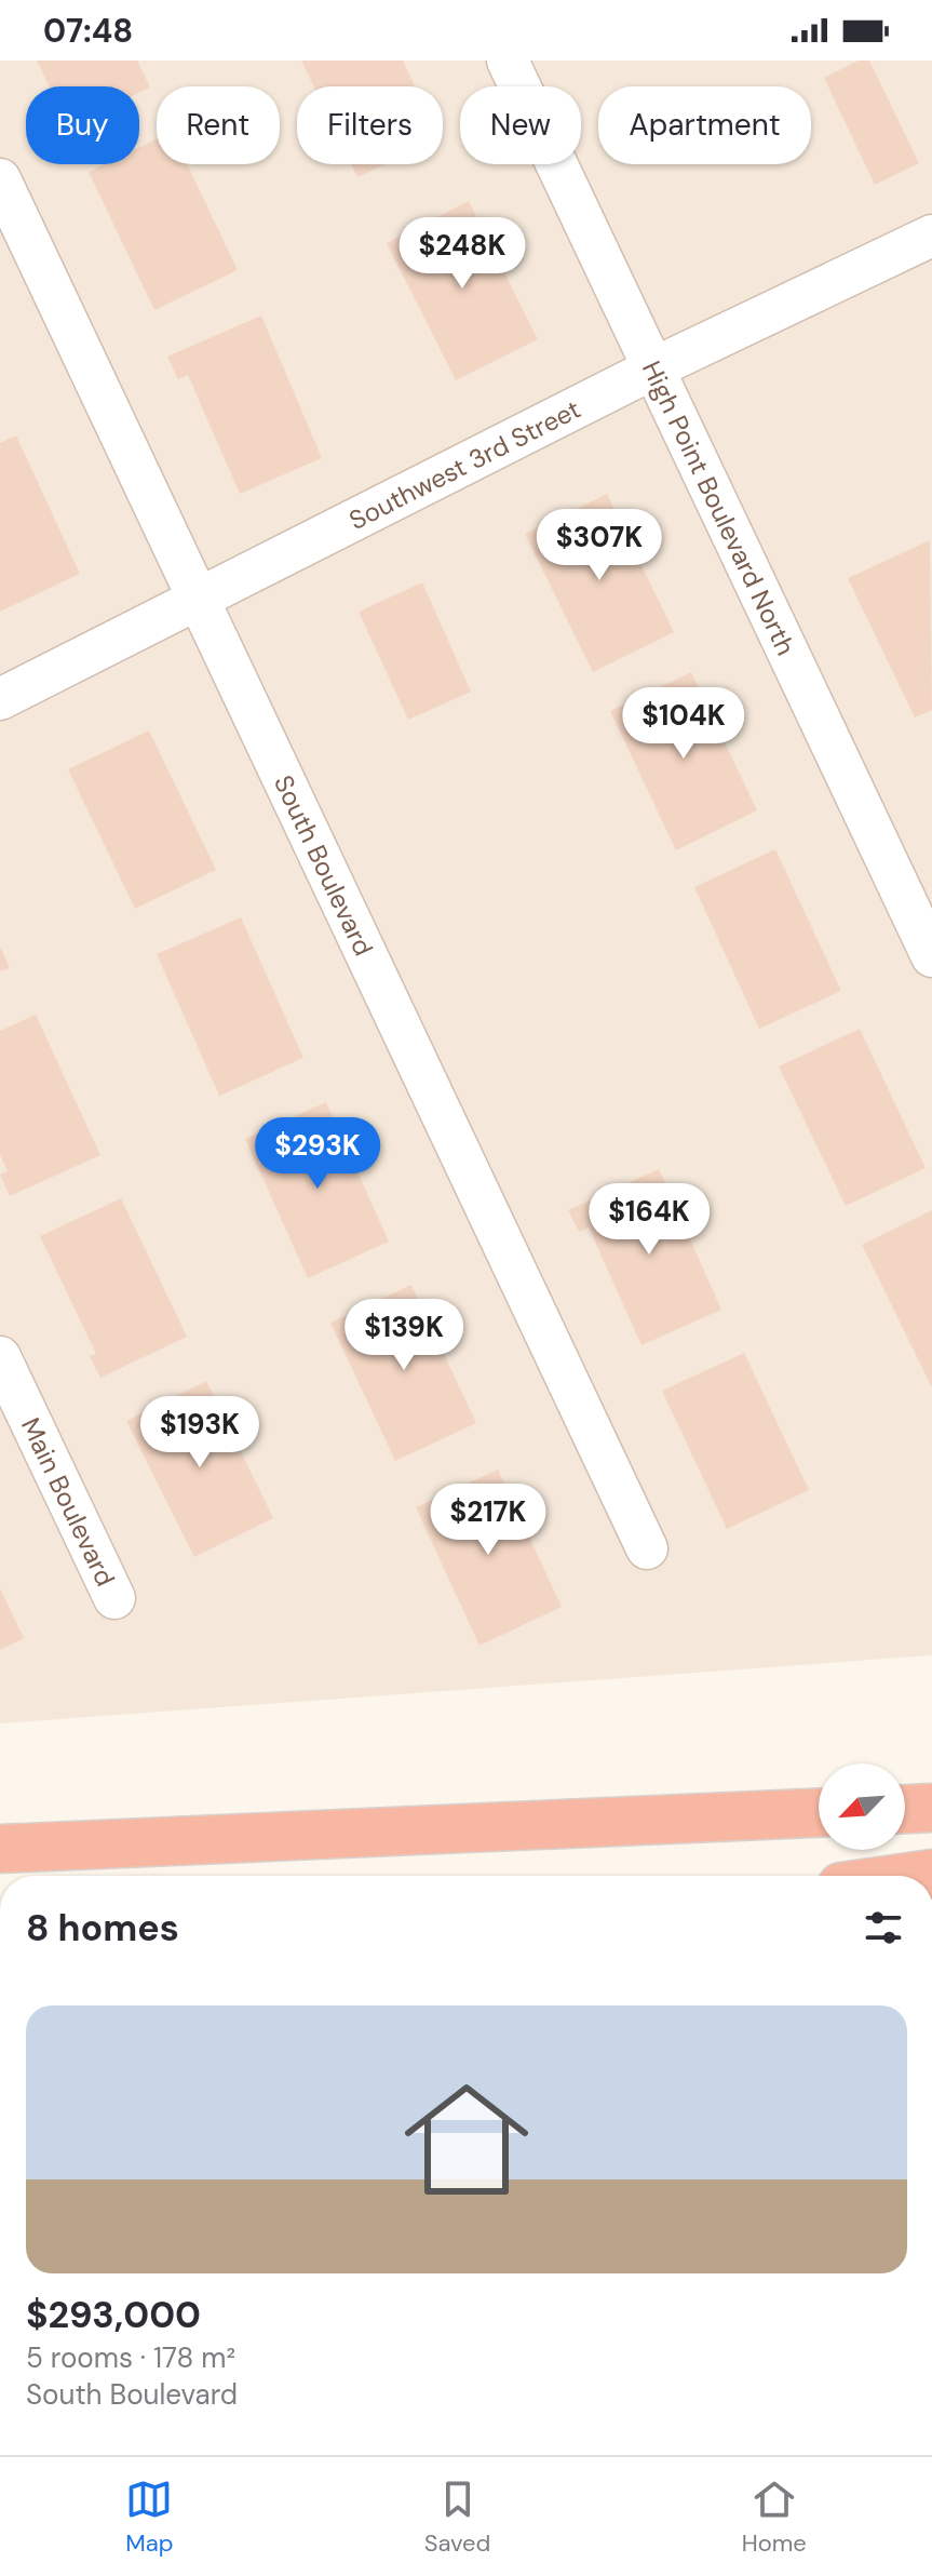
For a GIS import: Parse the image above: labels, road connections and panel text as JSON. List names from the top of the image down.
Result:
{
  "streets": {
    "street": [
      "Southwest 3rd Street",
      "High Point Boulevard North",
      "South Boulevard",
      "Main Boulevard"
    ]
  },
  "crossings": [
    ["Southwest 3rd Street", "High Point Boulevard North"],
    ["Southwest 3rd Street", "South Boulevard"]
  ],
  "north": "bottom left",
  "page": {
    "status": "07:48",
    "chip": [
      "Buy",
      "Rent",
      "Filters",
      "New",
      "Apartment"
    ],
    "price": [
      "$248K",
      "$307K",
      "$104K",
      "$293K",
      "$164K",
      "$139K",
      "$193K",
      "$217K"
    ],
    "heading": "8 homes",
    "list": [
      {
        "name": "$293,000",
        "note": "5 rooms · 178 m² · South Boulevard"
      }
    ],
    "tabs": ["Map", "Saved", "Home"]
  }
}
